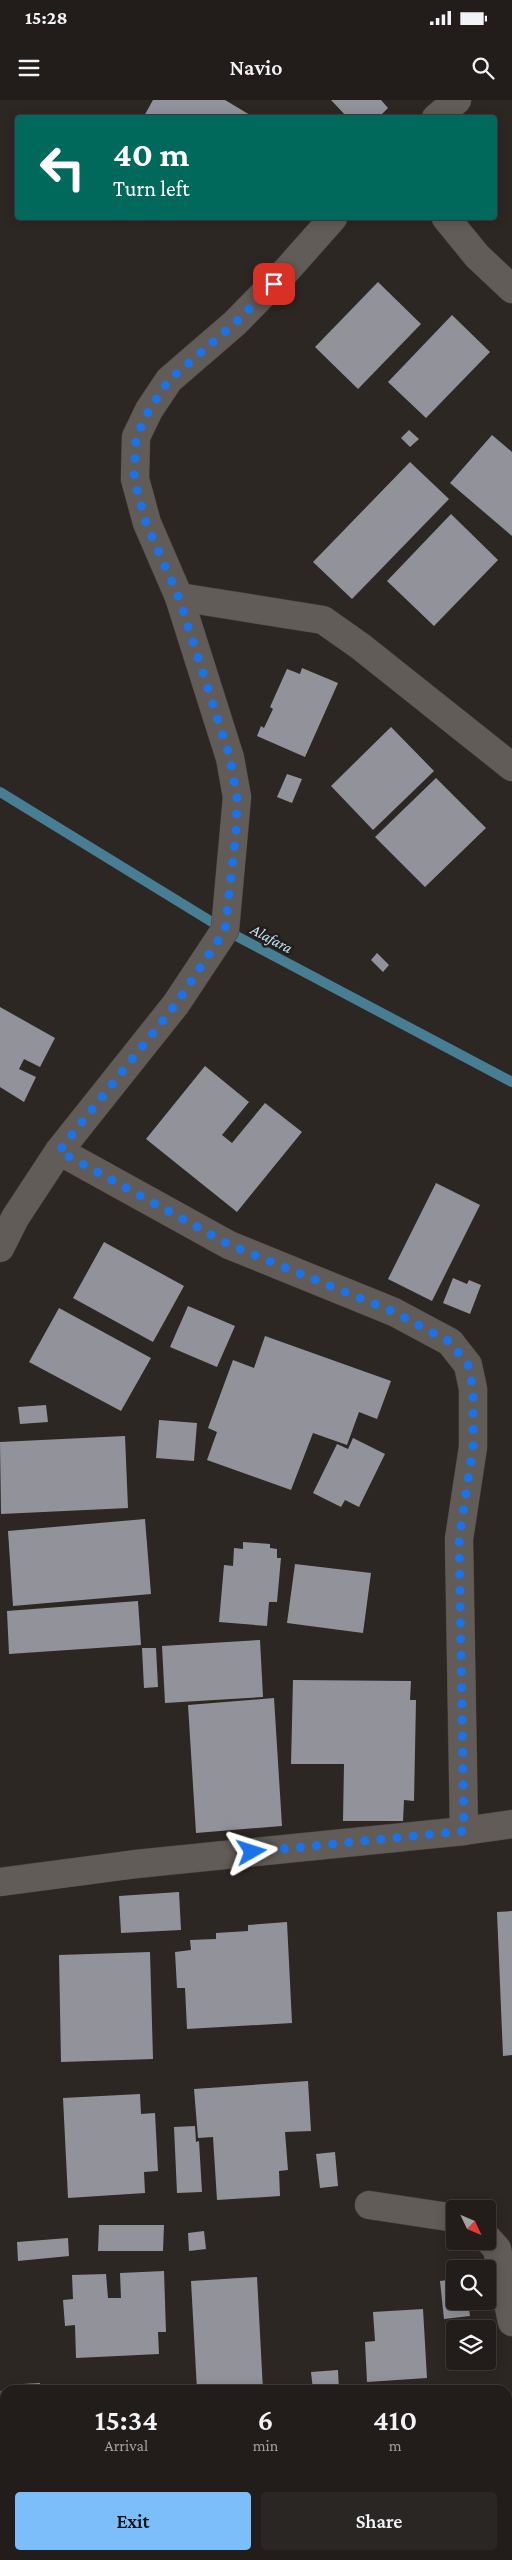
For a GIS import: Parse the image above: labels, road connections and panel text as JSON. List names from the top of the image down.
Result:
{
  "water": ["Alafara"],
  "north": "bottom right",
  "page": {
    "status": "15:28",
    "header": "Navio",
    "turn": ["40 m", "Turn left"],
    "eta": [
      "15:34",
      "Arrival",
      "6",
      "min",
      "410",
      "m"
    ],
    "buttons": ["Exit", "Share"]
  }
}
